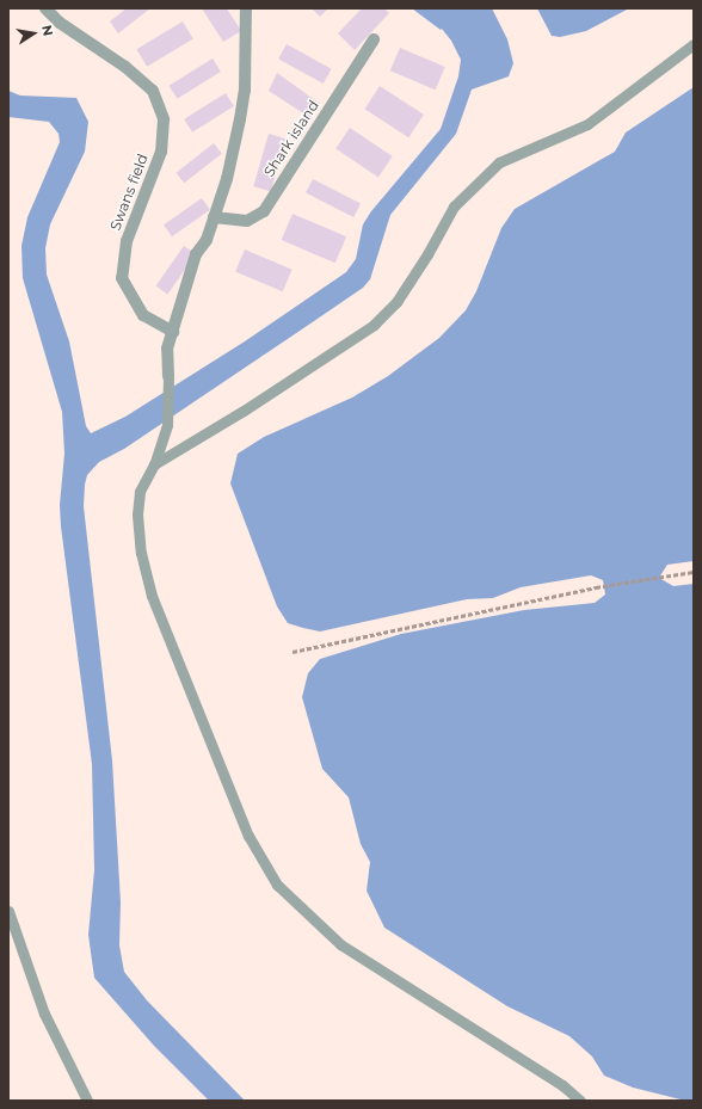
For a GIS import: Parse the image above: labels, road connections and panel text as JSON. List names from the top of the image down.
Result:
{
  "streets": {
    "street": ["Shark island", "Swans field"]
  },
  "north": "right"
}
